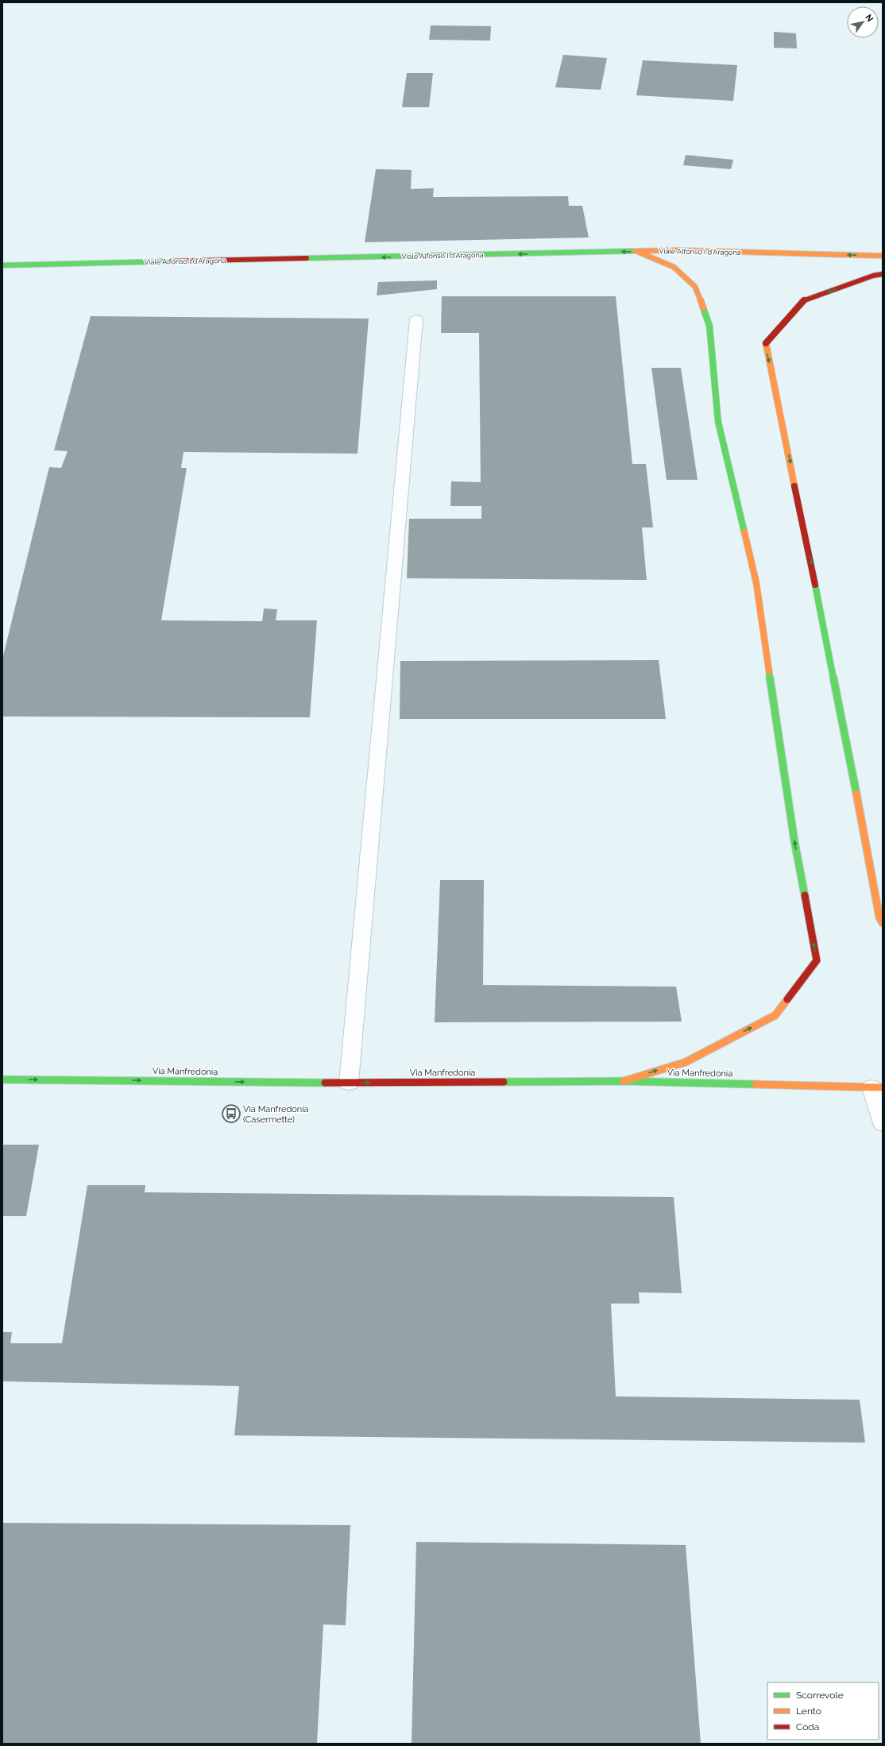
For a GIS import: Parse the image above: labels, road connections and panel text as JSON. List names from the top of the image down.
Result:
{
  "streets": {
    "main road": ["Viale Alfonso I d'Aragona", "Via Manfredonia"]
  },
  "one_way": ["Viale Alfonso I d'Aragona", "Via Manfredonia"],
  "places": {
    "bus stop": ["Via Manfredonia (Casermette)"]
  },
  "legend": ["Scorrevole", "Lento", "Coda"],
  "north": "top right"
}
